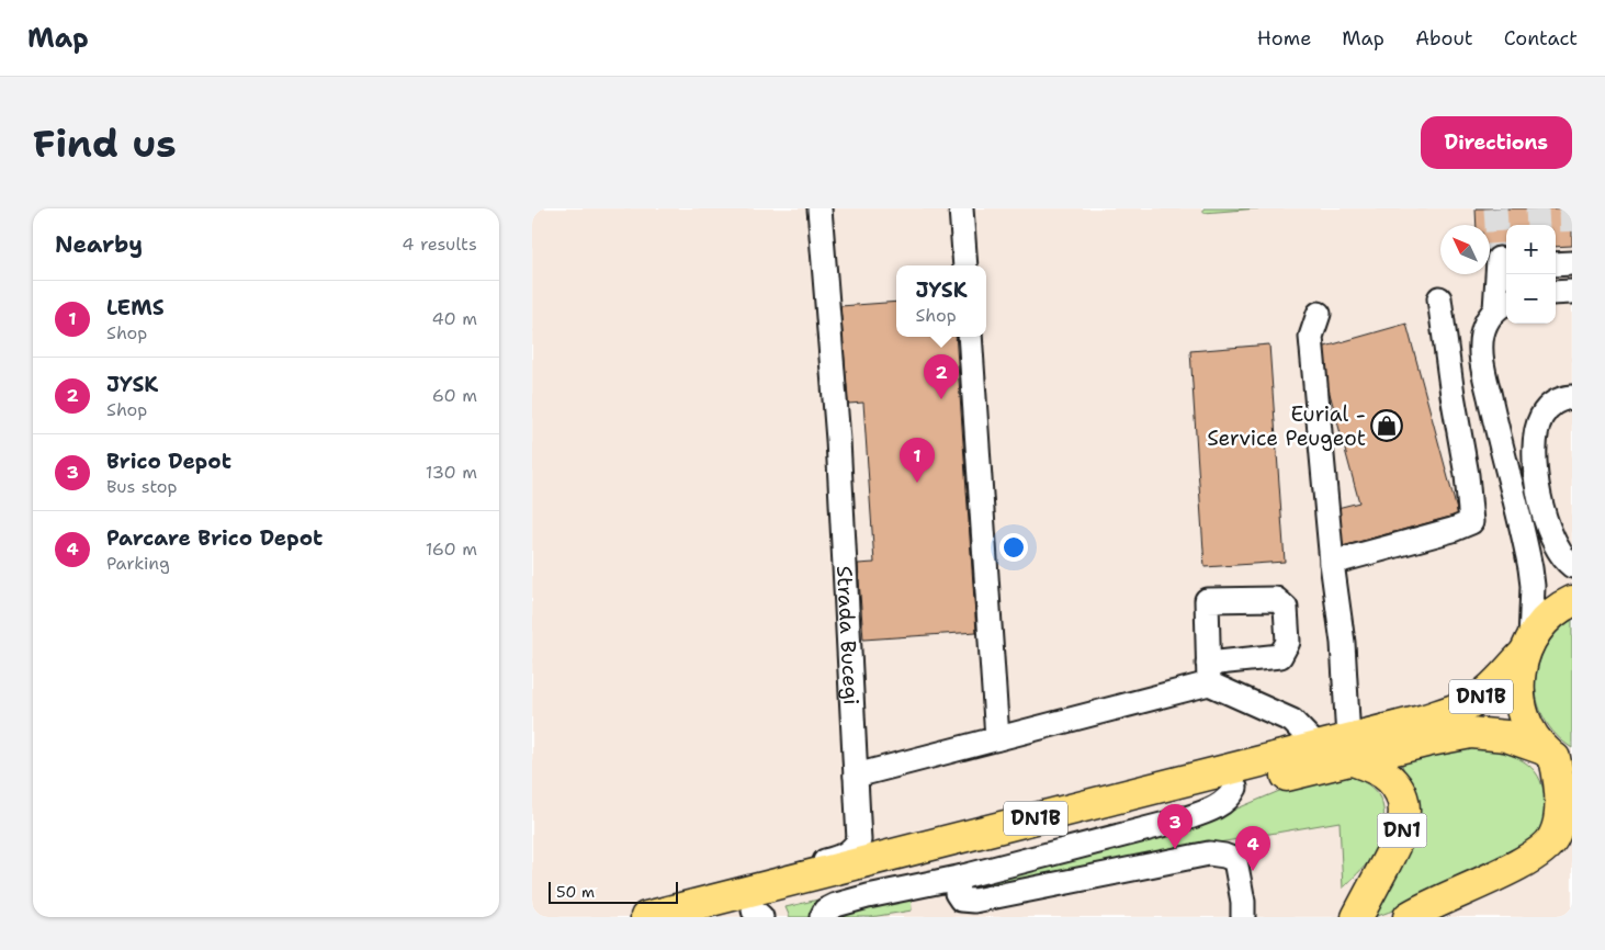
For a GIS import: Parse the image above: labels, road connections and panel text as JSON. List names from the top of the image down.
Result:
{
  "streets": {
    "main road": ["DN1B", "DN1"],
    "lane": ["Strada Bucegi"]
  },
  "crossings": [
    ["Strada Bucegi", "DN1B"],
    ["DN1B", "DN1"]
  ],
  "places": {
    "shop": ["Eurial - Service Peugeot"]
  },
  "scale_bar": "50 m",
  "north": "top left",
  "page": {
    "header": "Map",
    "nav": [
      "Home",
      "Map",
      "About",
      "Contact"
    ],
    "buttons": "Directions",
    "title": "Find us",
    "heading": ["Nearby", "4 results"],
    "map_buttons": ["+", "−"],
    "popup": ["JYSK", "Shop"],
    "list": [
      {
        "mark": "1",
        "name": "LEMS",
        "note": "Shop",
        "value": "40 m"
      },
      {
        "mark": "2",
        "name": "JYSK",
        "note": "Shop",
        "value": "60 m"
      },
      {
        "mark": "3",
        "name": "Brico Depot",
        "note": "Bus stop",
        "value": "130 m"
      },
      {
        "mark": "4",
        "name": "Parcare Brico Depot",
        "note": "Parking",
        "value": "160 m"
      }
    ],
    "pins": [
      "2",
      "1",
      "3",
      "4"
    ],
    "scale": "50 m"
  }
}
